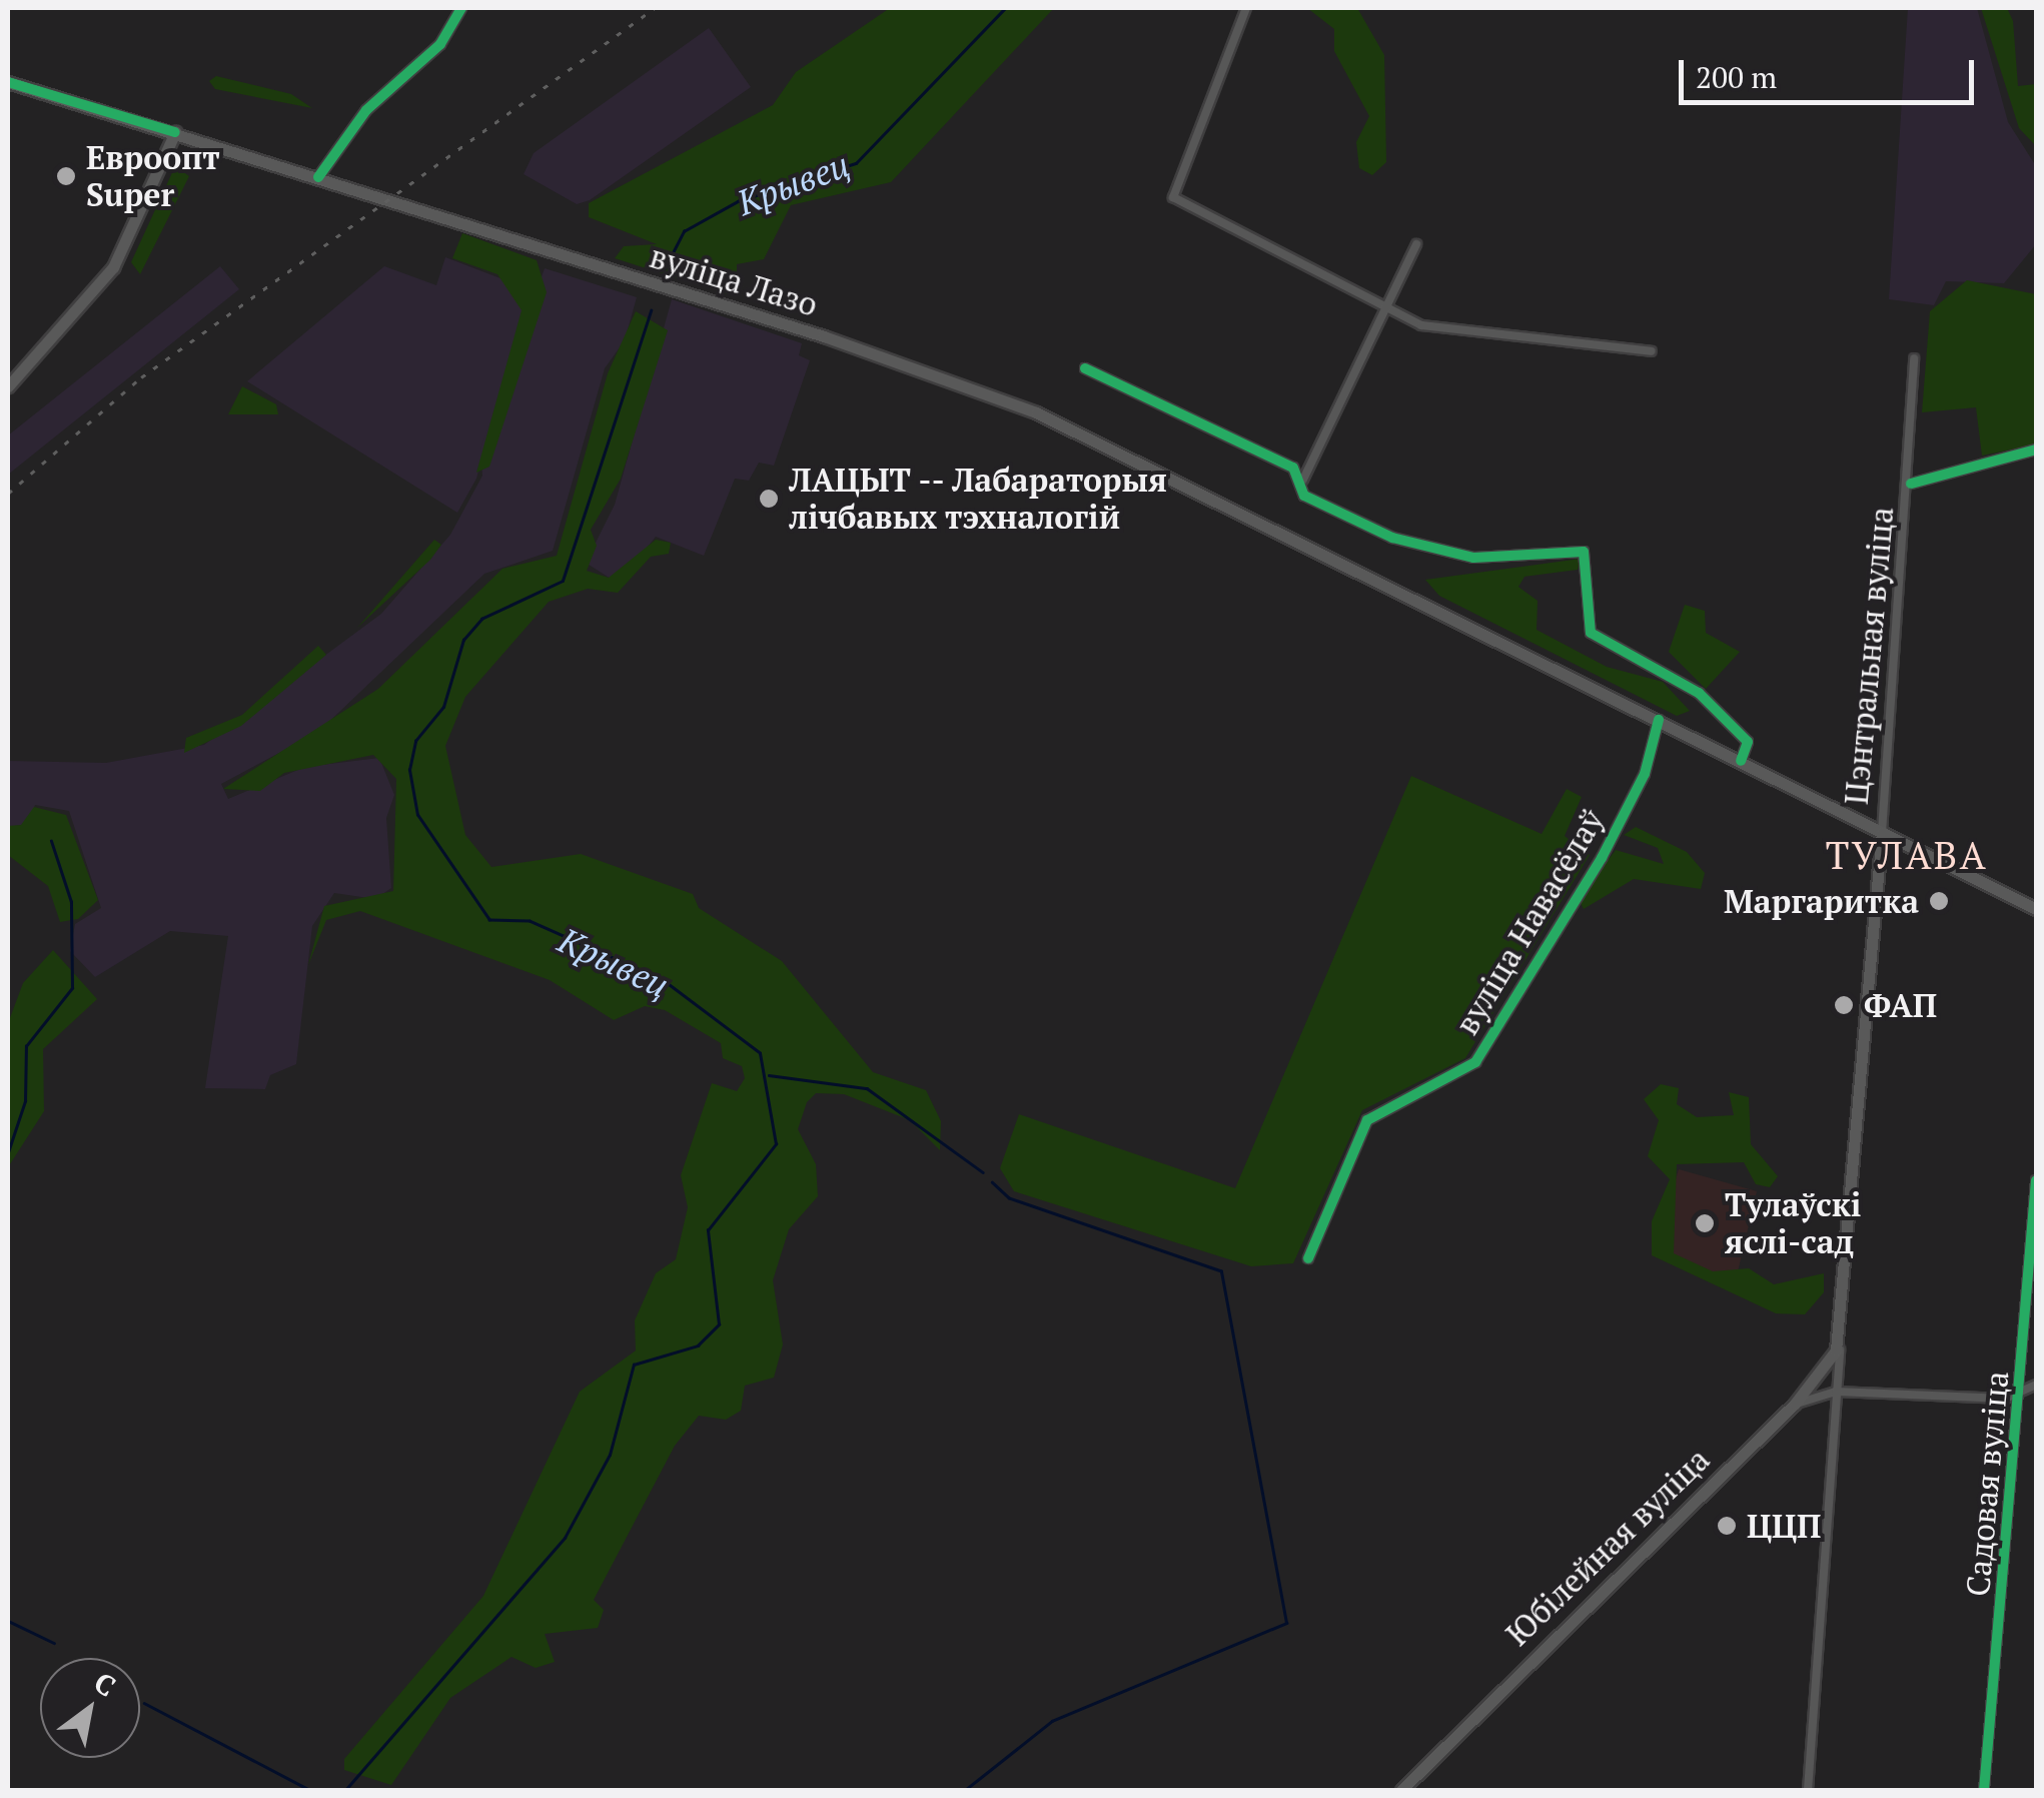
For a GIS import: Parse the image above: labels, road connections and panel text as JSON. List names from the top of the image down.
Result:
{
  "streets": {
    "main road": ["вуліца Лазо", "Цэнтральная вуліца", "Юбілейная вуліца"],
    "street": ["вуліца Навасёлаў", "Садовая вуліца"]
  },
  "crossings": [
    ["вуліца Лазо", "Цэнтральная вуліца"],
    ["вуліца Лазо", "вуліца Навасёлаў"],
    ["Цэнтральная вуліца", "Юбілейная вуліца"]
  ],
  "districts": ["ТУЛАВА"],
  "water": ["Крывец"],
  "places": [
    "Евроопт Super",
    "ЛАЦЫТ -- Лабараторыя лічбавых тэхналогій",
    "Маргаритка",
    "ФАП",
    "Тулаўскі яслі-сад",
    "ЦЦП"
  ],
  "scale_bar": "200 m",
  "north": "top right"
}
